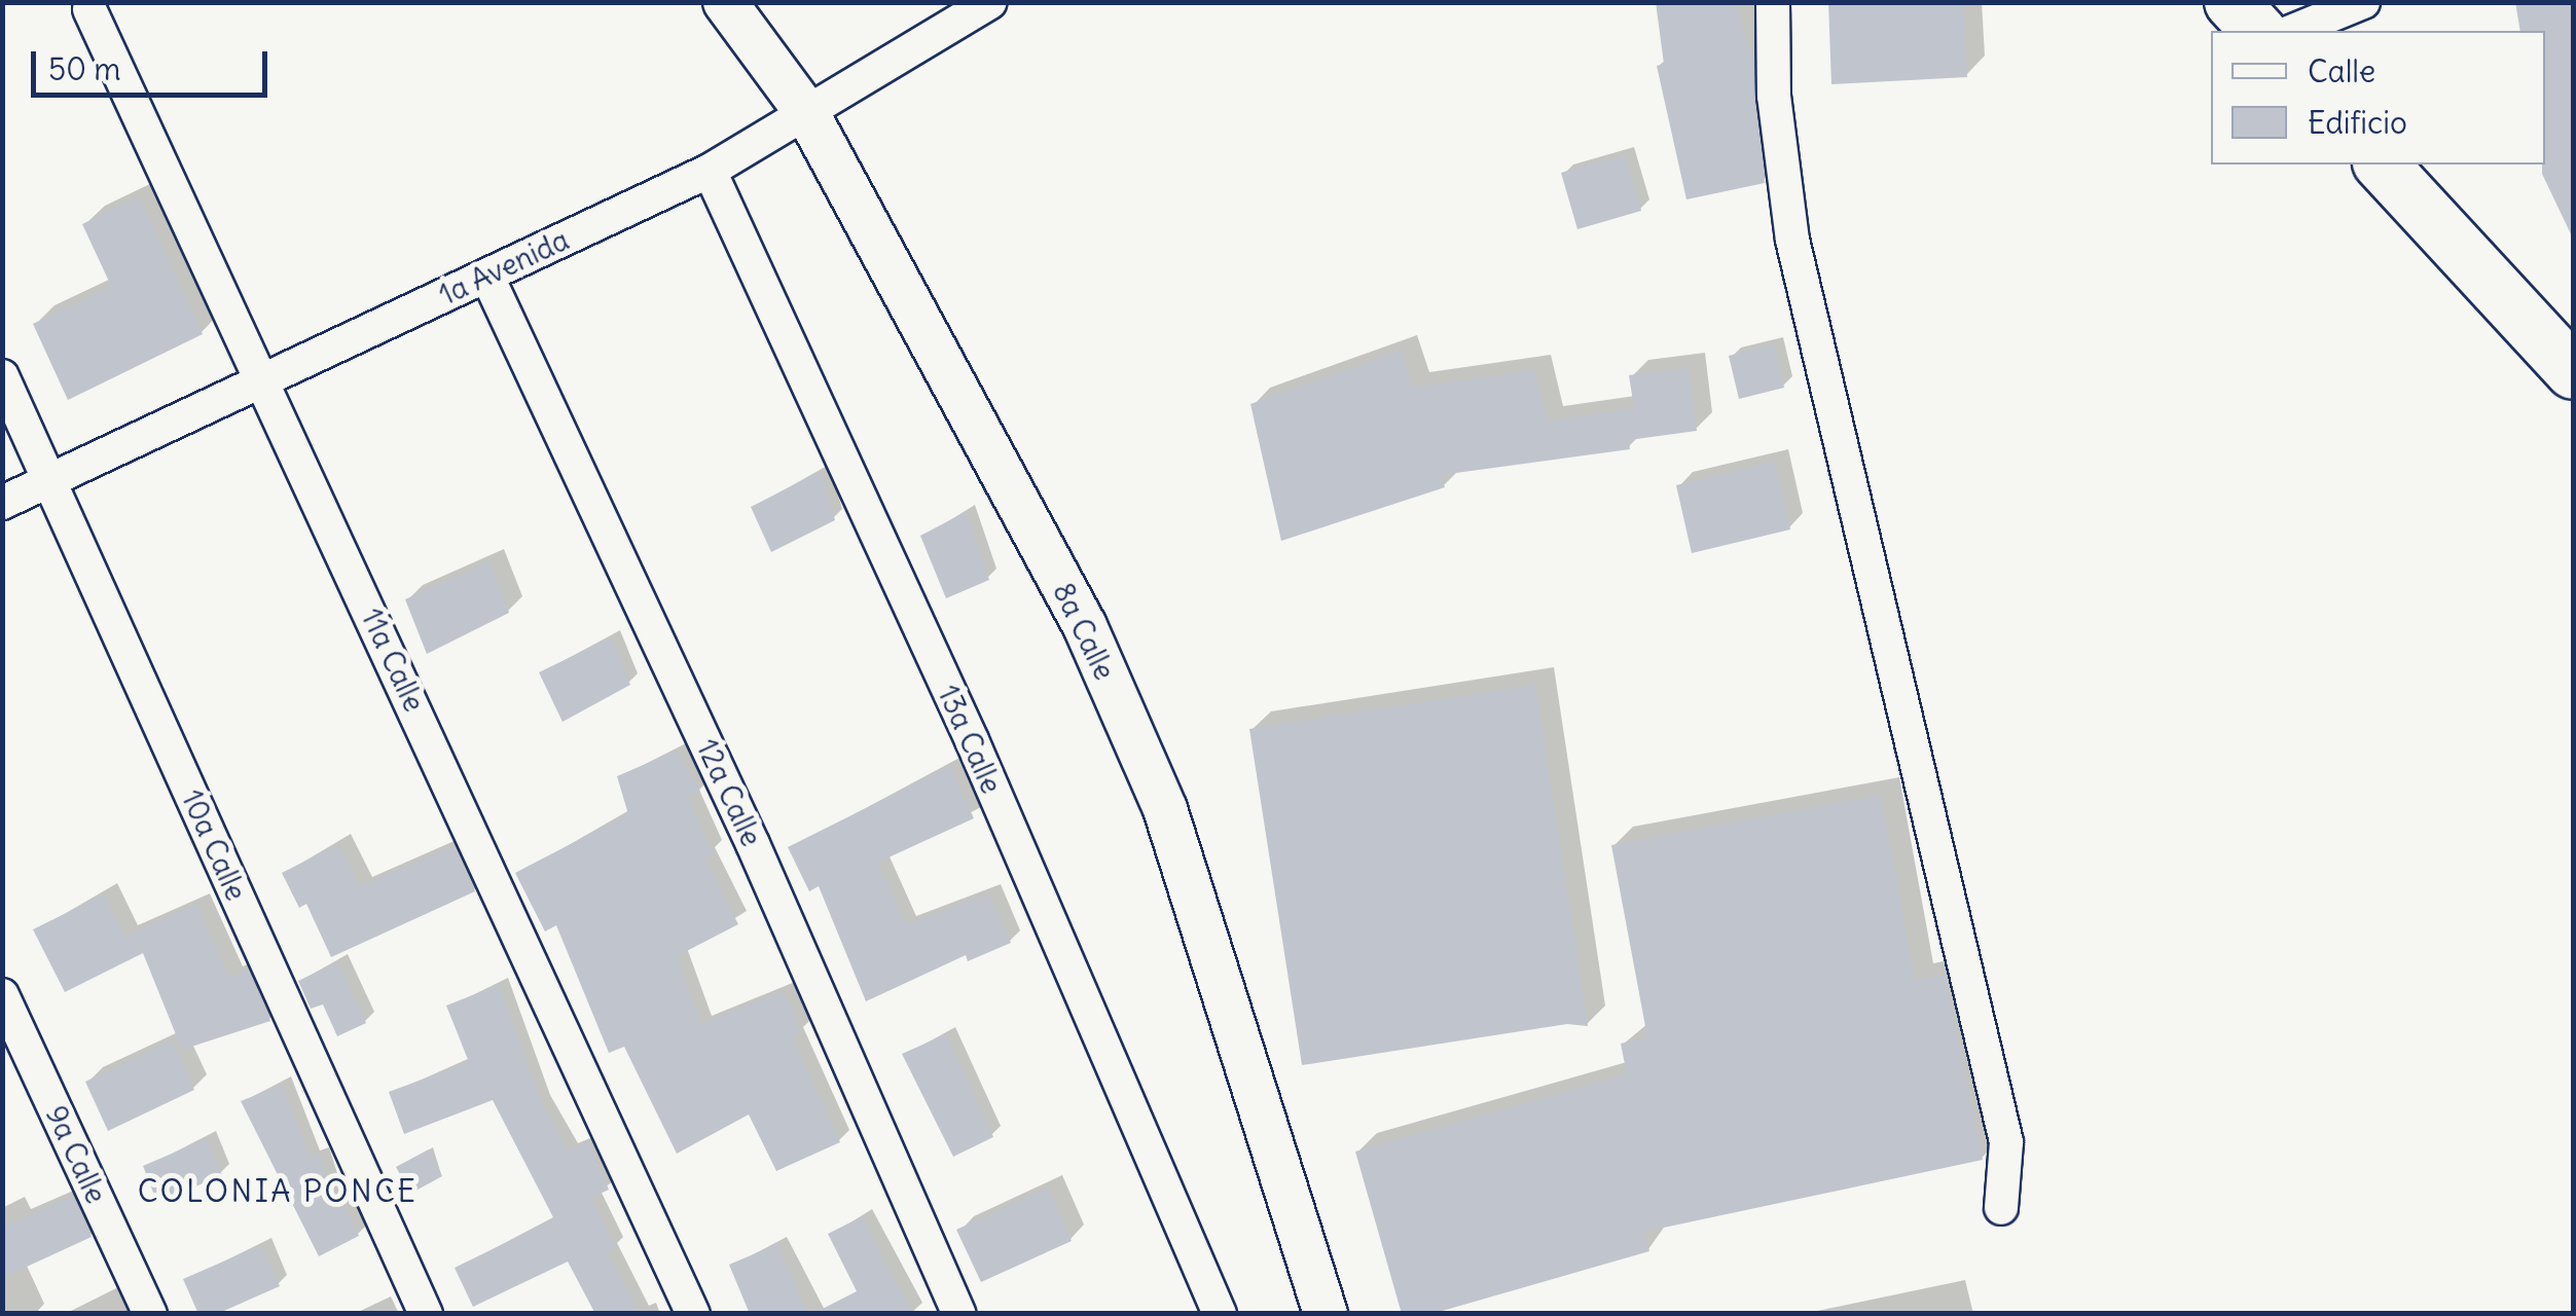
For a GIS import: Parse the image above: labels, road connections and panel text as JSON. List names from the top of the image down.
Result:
{
  "streets": {
    "street": [
      "1a Avenida",
      "8a Calle",
      "11a Calle",
      "13a Calle",
      "12a Calle",
      "10a Calle",
      "9a Calle"
    ]
  },
  "crossings": [
    ["1a Avenida", "8a Calle"],
    ["1a Avenida", "11a Calle"],
    ["1a Avenida", "13a Calle"],
    ["1a Avenida", "12a Calle"],
    ["1a Avenida", "10a Calle"]
  ],
  "districts": ["COLONIA PONCE"],
  "legend": ["Calle", "Edificio"],
  "scale_bar": "50 m"
}
